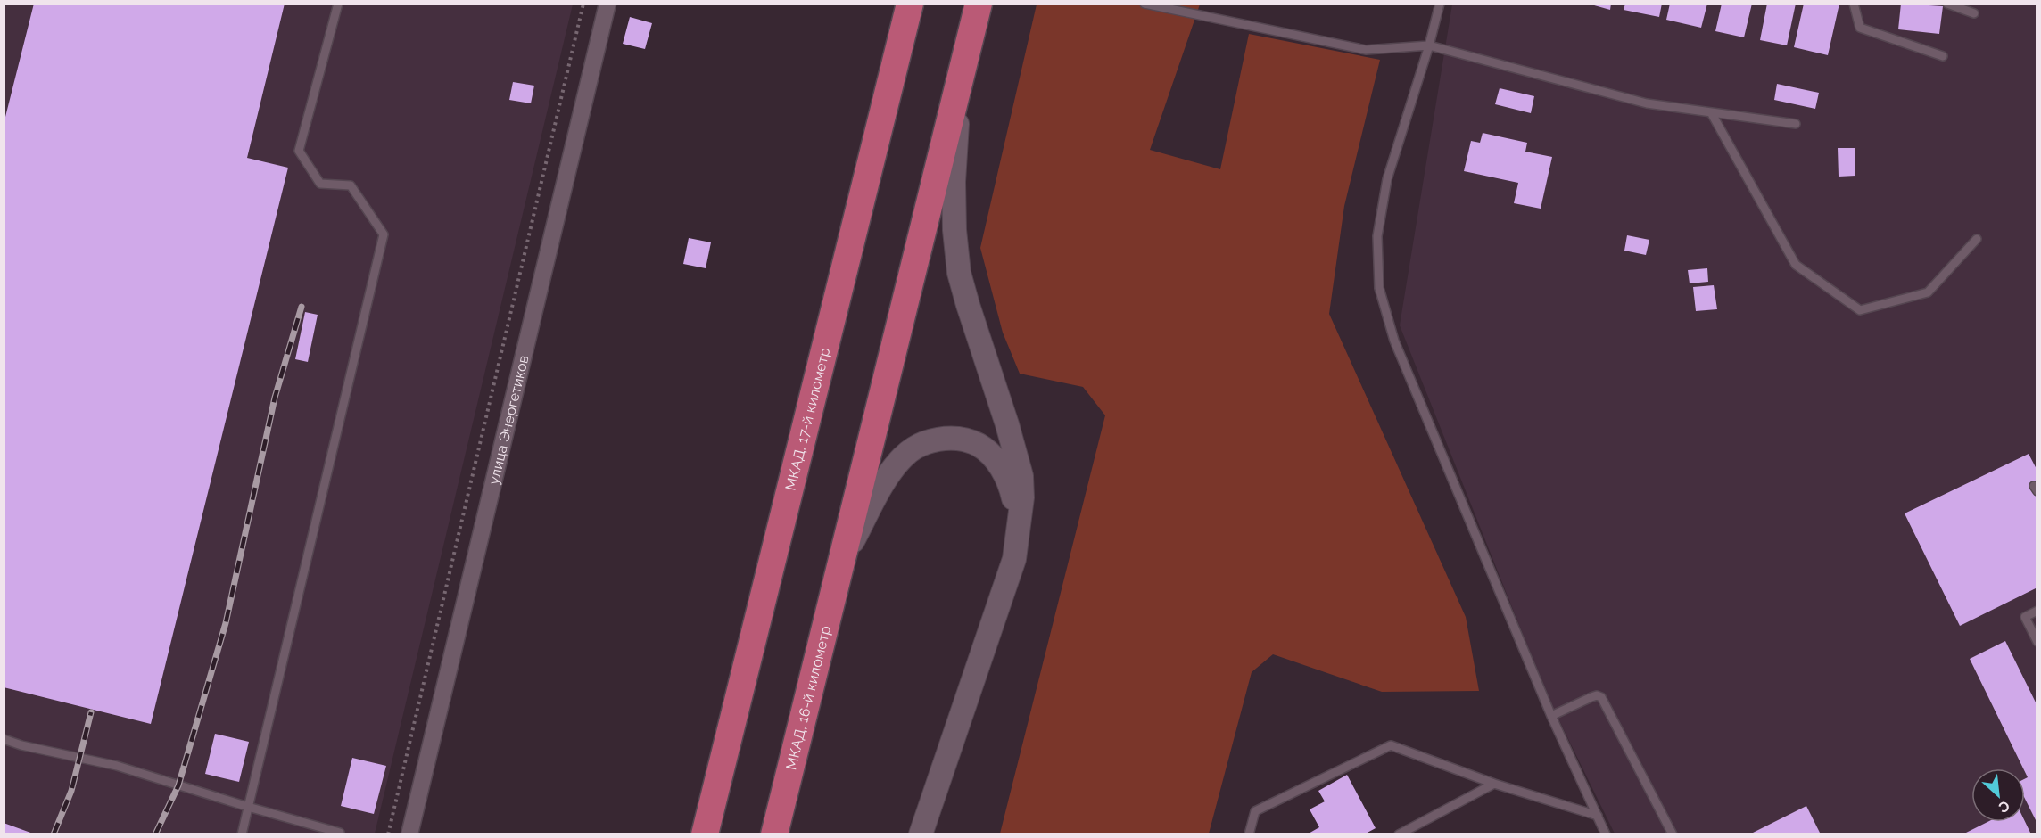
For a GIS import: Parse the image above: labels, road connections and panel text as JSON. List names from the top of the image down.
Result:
{
  "streets": {
    "highway": ["МКАД, 17-й километр", "МКАД, 16-й километр"],
    "street": ["улица Энергетиков"]
  },
  "north": "bottom right"
}
